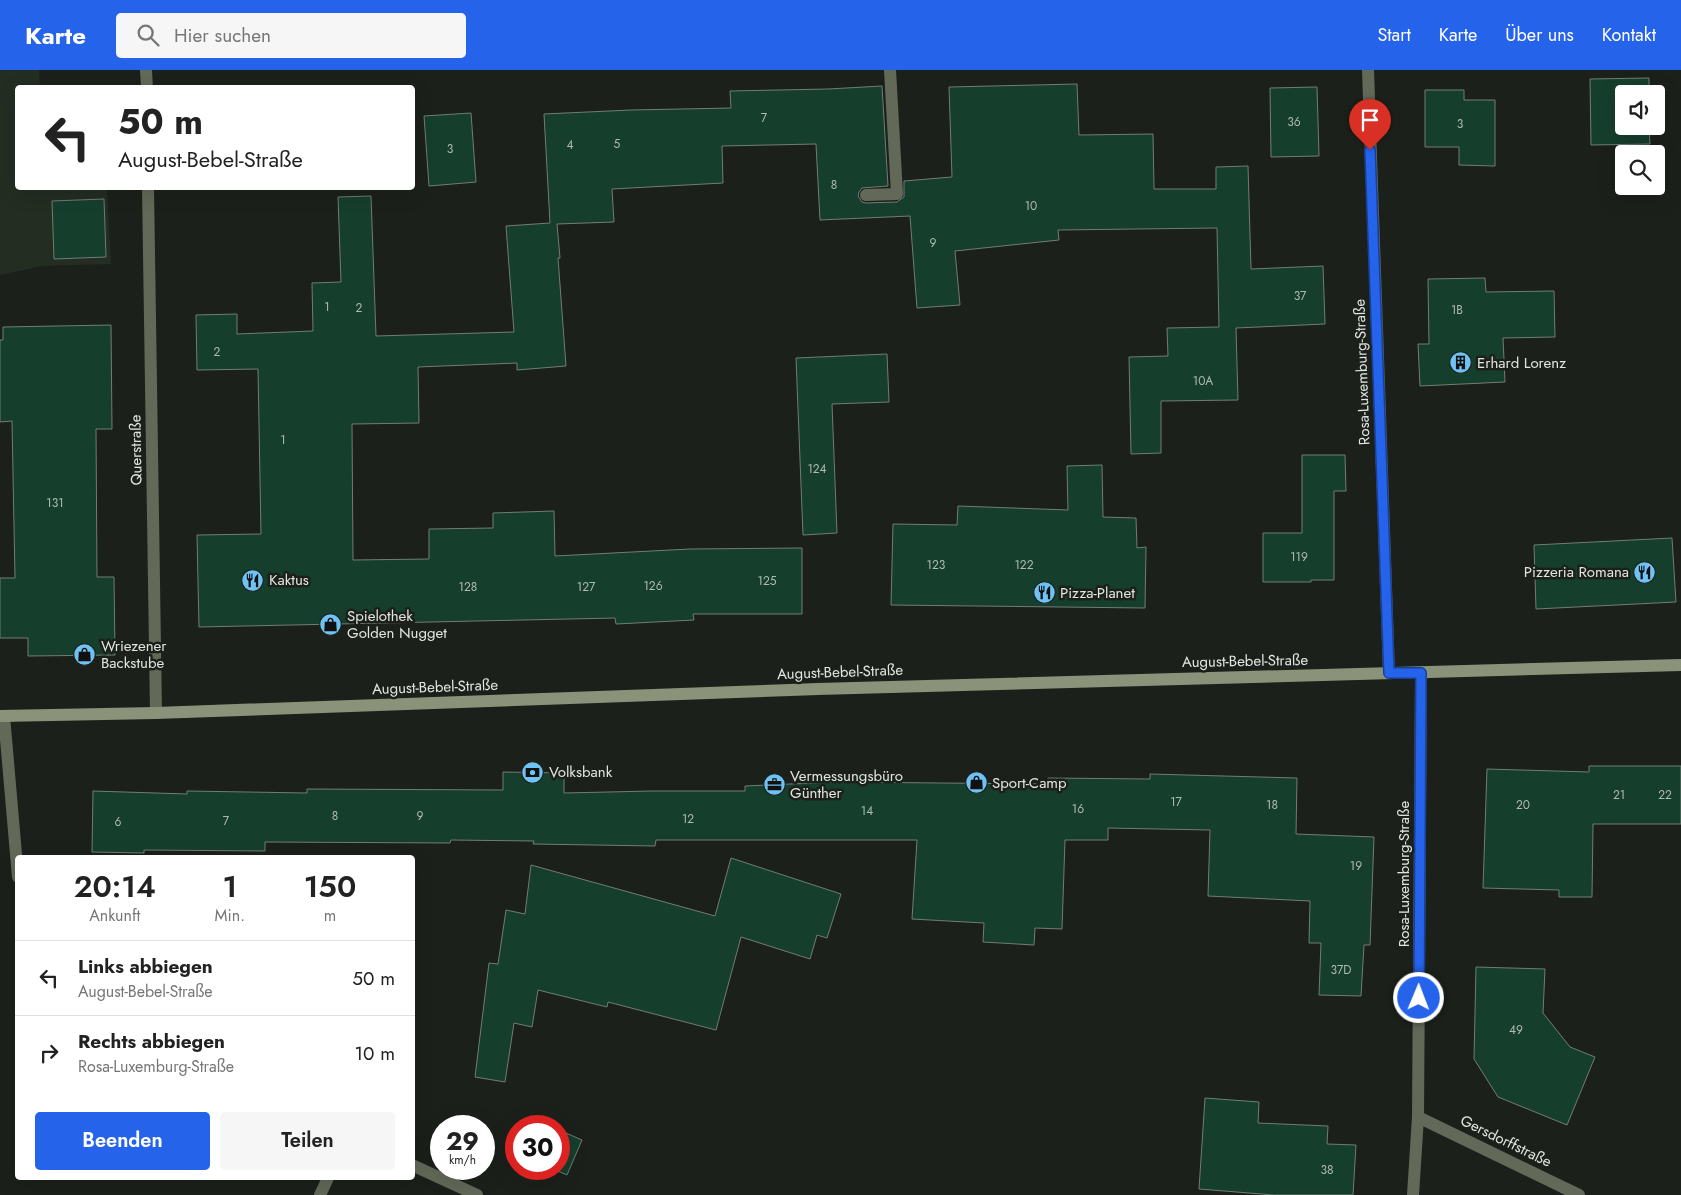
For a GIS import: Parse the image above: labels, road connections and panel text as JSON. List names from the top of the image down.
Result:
{
  "streets": {
    "main road": ["August-Bebel-Straße"],
    "street": ["Rosa-Luxemburg-Straße", "Querstraße", "Gersdorffstraße"]
  },
  "crossings": [
    ["Rosa-Luxemburg-Straße", "August-Bebel-Straße"],
    ["Rosa-Luxemburg-Straße", "Gersdorffstraße"],
    ["Querstraße", "August-Bebel-Straße"]
  ],
  "places": {
    "building": ["Erhard Lorenz"],
    "restaurant": ["Pizzeria Romana", "Kaktus", "Pizza-Planet"],
    "shop": ["Spielothek Golden Nugget", "Wriezener Backstube", "Sport-Camp"],
    "bank": ["Volksbank"],
    "office": ["Vermessungsbüro Günther"]
  },
  "house_numbers": [
    "7",
    "36",
    "3",
    "5",
    "4",
    "3",
    "8",
    "10",
    "9",
    "37",
    "1",
    "2",
    "1B",
    "2",
    "10A",
    "1",
    "124",
    "131",
    "119",
    "123",
    "122",
    "125",
    "126",
    "128",
    "127",
    "21",
    "22",
    "17",
    "18",
    "20",
    "16",
    "14",
    "8",
    "9",
    "12",
    "7",
    "6",
    "19",
    "37D",
    "49",
    "38"
  ],
  "page": {
    "header": "Karte",
    "search": "Hier suchen",
    "nav": [
      "Start",
      "Karte",
      "Über uns",
      "Kontakt"
    ],
    "turn": ["50 m", "August-Bebel-Straße"],
    "eta": [
      "20:14",
      "Ankunft",
      "1",
      "Min.",
      "150",
      "m"
    ],
    "list": [
      {
        "name": "Links abbiegen",
        "note": "August-Bebel-Straße",
        "value": "50 m"
      },
      {
        "name": "Rechts abbiegen",
        "note": "Rosa-Luxemburg-Straße",
        "value": "10 m"
      }
    ],
    "buttons": ["Beenden", "Teilen"],
    "speed": "29 km/h",
    "limit": "30"
  }
}
